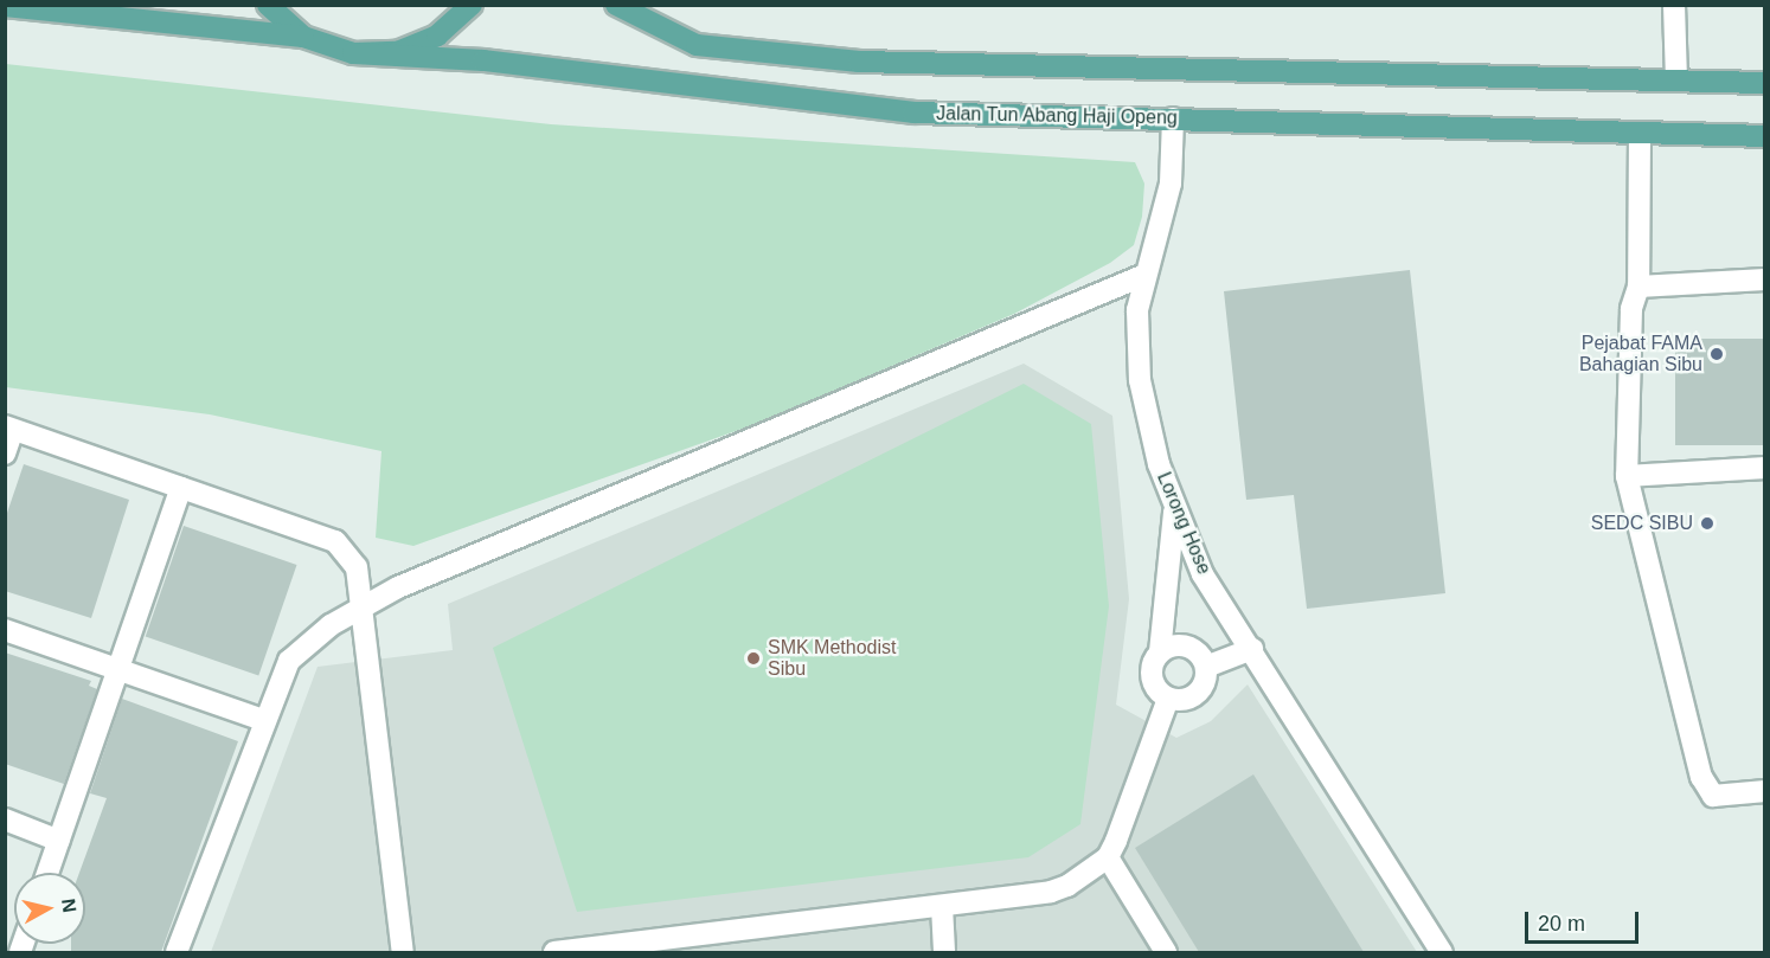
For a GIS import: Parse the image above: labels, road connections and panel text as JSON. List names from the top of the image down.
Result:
{
  "streets": {
    "main road": ["Jalan Tun Abang Haji Openg"],
    "street": ["Lorong Hose"]
  },
  "crossings": [
    ["Jalan Tun Abang Haji Openg", "Lorong Hose"]
  ],
  "places": ["Pejabat FAMA Bahagian Sibu", "SEDC SIBU", "SMK Methodist Sibu"],
  "scale_bar": "20 m",
  "north": "right"
}
